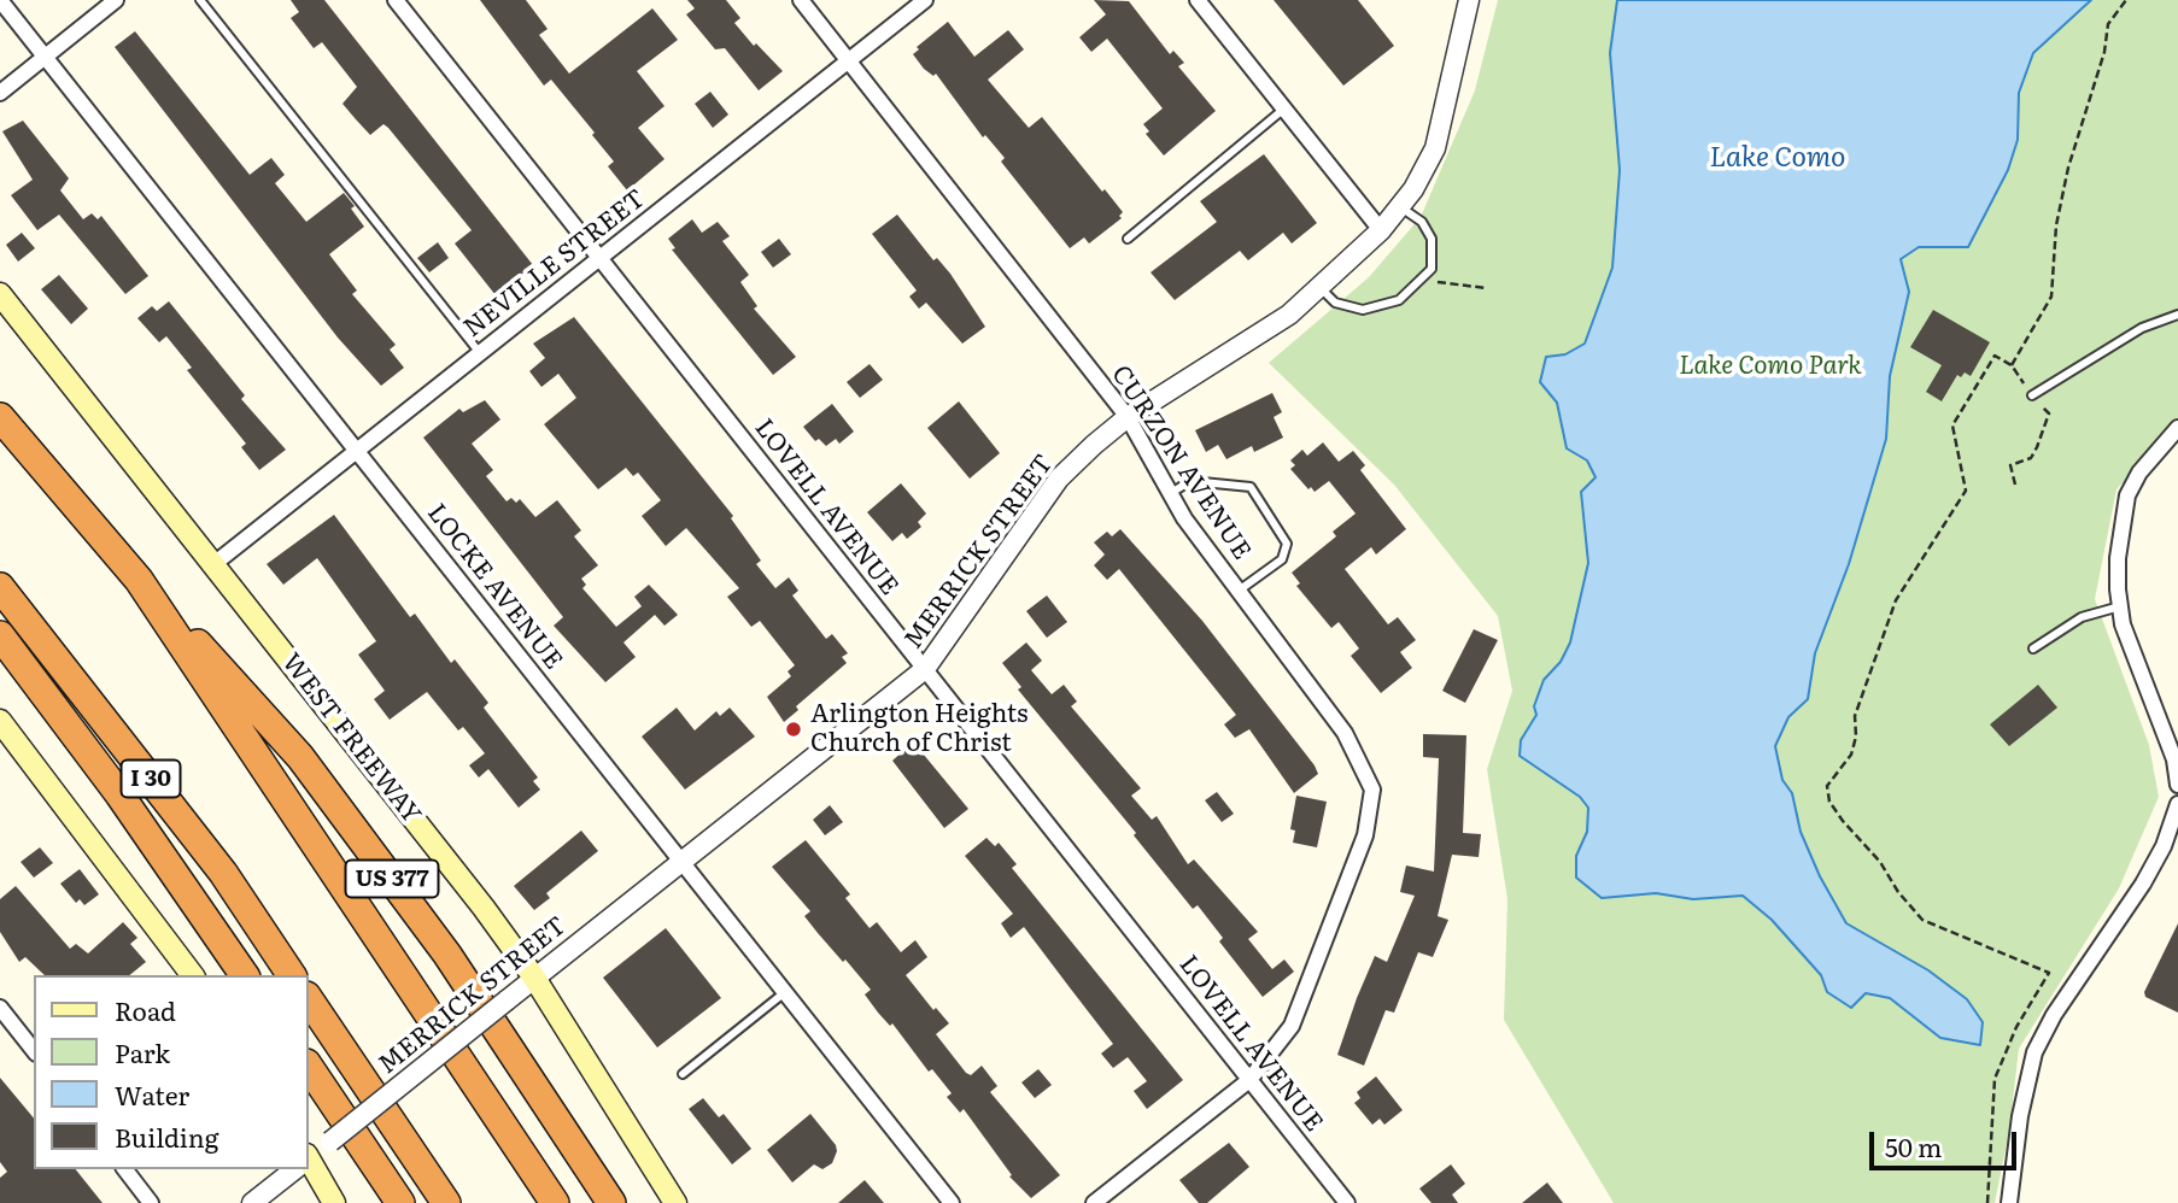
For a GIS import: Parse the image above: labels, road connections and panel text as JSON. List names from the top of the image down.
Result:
{
  "streets": {
    "highway": ["I 30", "US 377"],
    "main road": ["WEST FREEWAY"],
    "street": [
      "NEVILLE STREET",
      "CURZON AVENUE",
      "LOVELL AVENUE",
      "MERRICK STREET",
      "LOCKE AVENUE"
    ]
  },
  "crossings": [
    ["NEVILLE STREET", "CURZON AVENUE"],
    ["NEVILLE STREET", "LOVELL AVENUE"],
    ["NEVILLE STREET", "LOCKE AVENUE"],
    ["NEVILLE STREET", "WEST FREEWAY"],
    ["CURZON AVENUE", "LOVELL AVENUE"],
    ["CURZON AVENUE", "MERRICK STREET"],
    ["LOVELL AVENUE", "MERRICK STREET"],
    ["MERRICK STREET", "LOCKE AVENUE"],
    ["MERRICK STREET", "WEST FREEWAY"]
  ],
  "water": ["Lake Como"],
  "parks": ["Lake Como Park"],
  "places": ["Arlington Heights Church of Christ"],
  "legend": [
    "Road",
    "Park",
    "Water",
    "Building"
  ],
  "scale_bar": "50 m"
}
